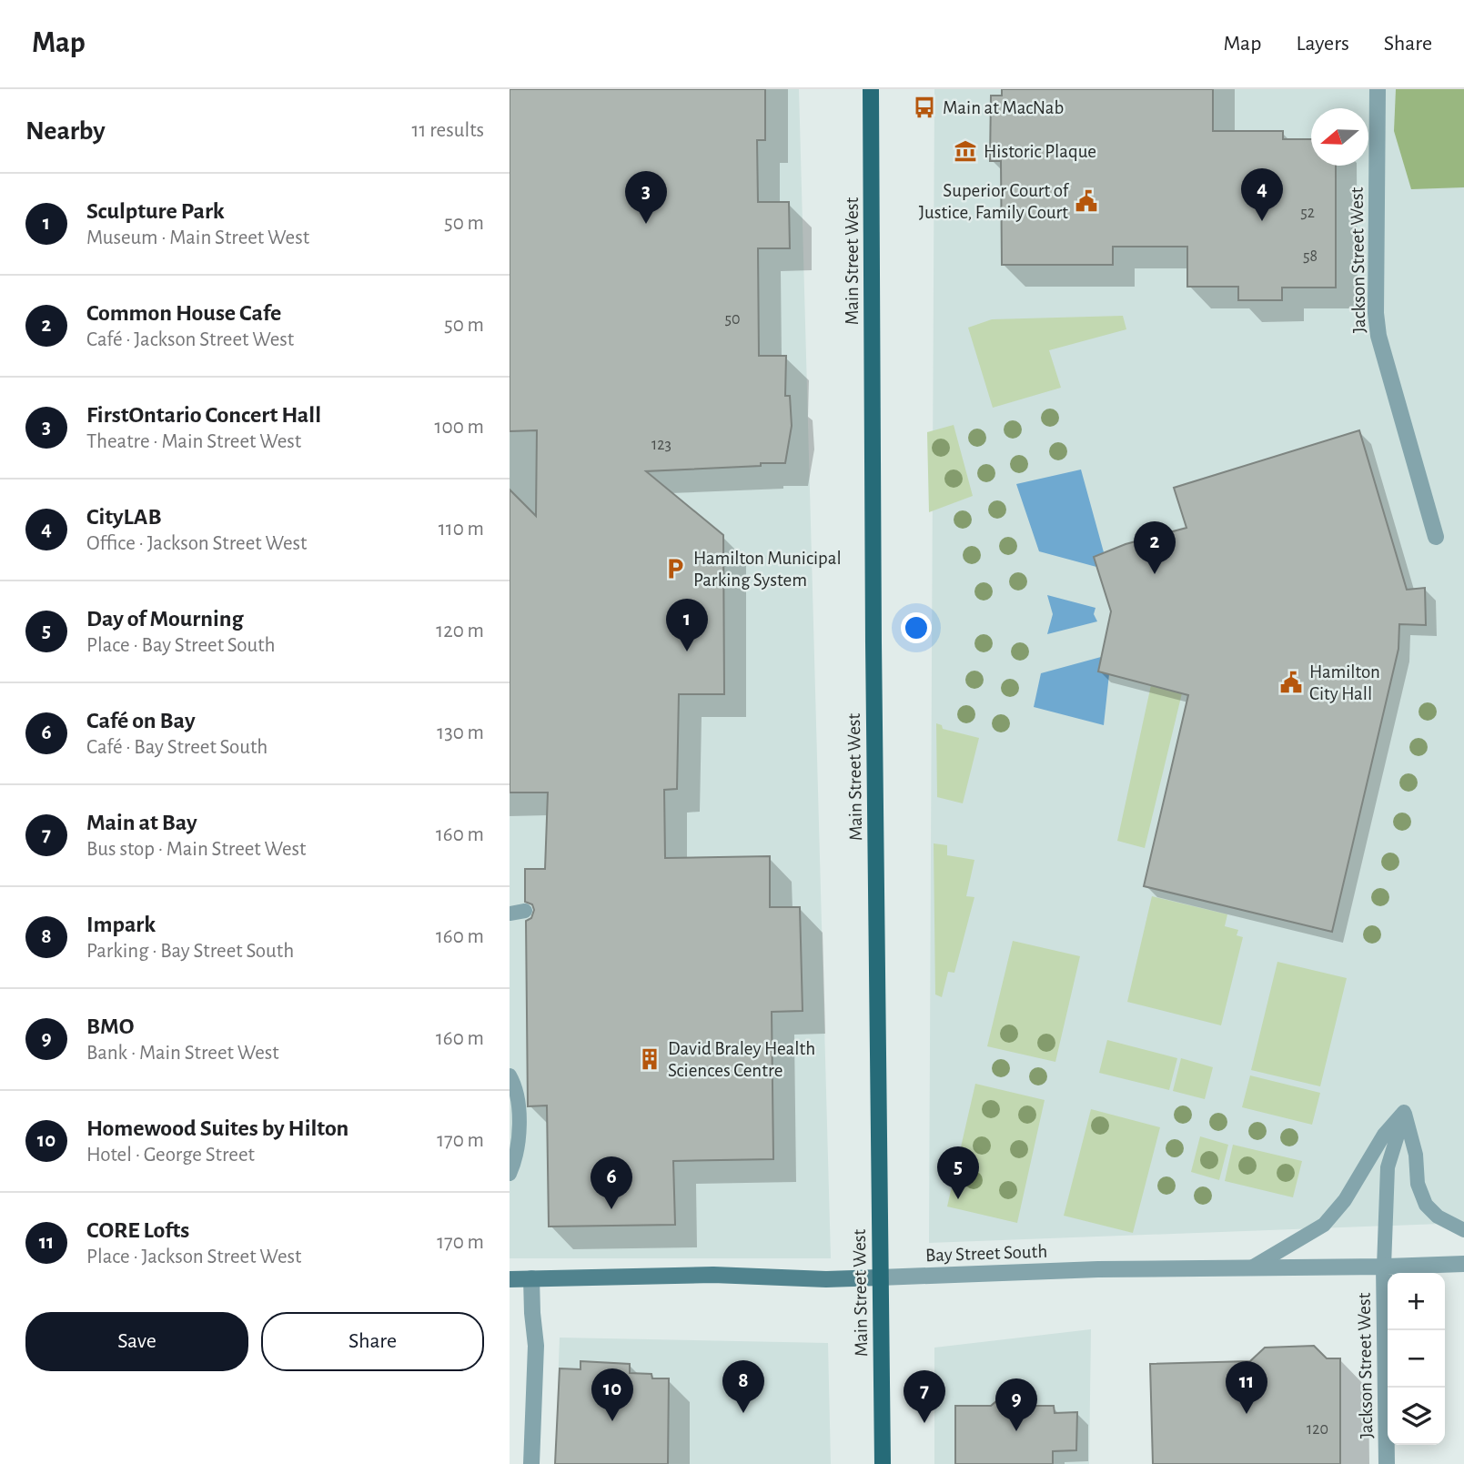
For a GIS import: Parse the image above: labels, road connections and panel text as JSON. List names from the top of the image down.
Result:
{
  "streets": {
    "main road": ["Main Street West", "Bay Street South"],
    "street": ["Jackson Street West"]
  },
  "crossings": [
    ["Jackson Street West", "Bay Street South"],
    ["Main Street West", "Bay Street South"]
  ],
  "places": {
    "bus stop": ["Main at MacNab"],
    "museum": ["Historic Plaque"],
    "public building": ["Superior Court of Justice, Family Court", "Hamilton City Hall"],
    "parking": ["Hamilton Municipal Parking System"],
    "building": ["David Braley Health Sciences Centre"]
  },
  "house_numbers": [
    "52",
    "58",
    "50",
    "123",
    "120"
  ],
  "north": "left",
  "page": {
    "header": "Map",
    "nav": ["Map", "Layers", "Share"],
    "heading": ["Nearby", "11 results"],
    "pins": [
      "4",
      "3",
      "2",
      "1",
      "5",
      "6",
      "8",
      "11",
      "10",
      "7",
      "9"
    ],
    "list": [
      {
        "mark": "1",
        "name": "Sculpture Park",
        "note": "Museum · Main Street West",
        "value": "50 m"
      },
      {
        "mark": "2",
        "name": "Common House Cafe",
        "note": "Café · Jackson Street West",
        "value": "50 m"
      },
      {
        "mark": "3",
        "name": "FirstOntario Concert Hall",
        "note": "Theatre · Main Street West",
        "value": "100 m"
      },
      {
        "mark": "4",
        "name": "CityLAB",
        "note": "Office · Jackson Street West",
        "value": "110 m"
      },
      {
        "mark": "5",
        "name": "Day of Mourning",
        "note": "Place · Bay Street South",
        "value": "120 m"
      },
      {
        "mark": "6",
        "name": "Café on Bay",
        "note": "Café · Bay Street South",
        "value": "130 m"
      },
      {
        "mark": "7",
        "name": "Main at Bay",
        "note": "Bus stop · Main Street West",
        "value": "160 m"
      },
      {
        "mark": "8",
        "name": "Impark",
        "note": "Parking · Bay Street South",
        "value": "160 m"
      },
      {
        "mark": "9",
        "name": "BMO",
        "note": "Bank · Main Street West",
        "value": "160 m"
      },
      {
        "mark": "10",
        "name": "Homewood Suites by Hilton",
        "note": "Hotel · George Street",
        "value": "170 m"
      },
      {
        "mark": "11",
        "name": "CORE Lofts",
        "note": "Place · Jackson Street West",
        "value": "170 m"
      }
    ],
    "map_buttons": ["+", "−"],
    "buttons": ["Save", "Share"]
  }
}
